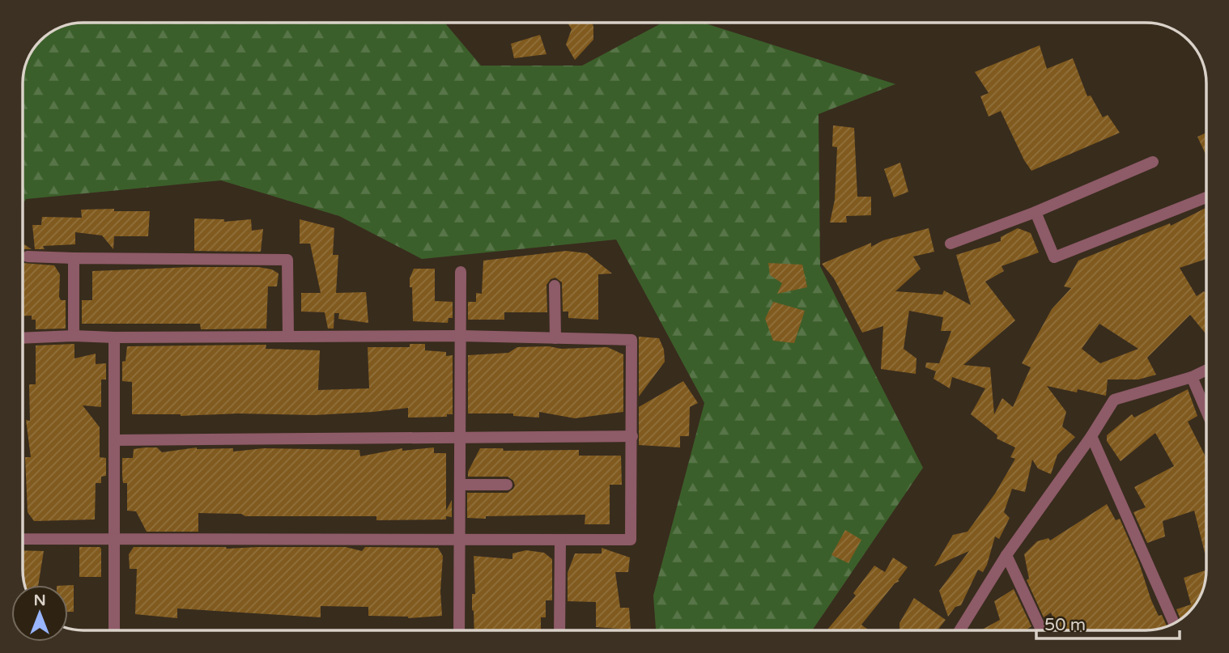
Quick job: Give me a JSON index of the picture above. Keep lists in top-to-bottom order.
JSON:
{
  "scale_bar": "50 m",
  "north": "top"
}
